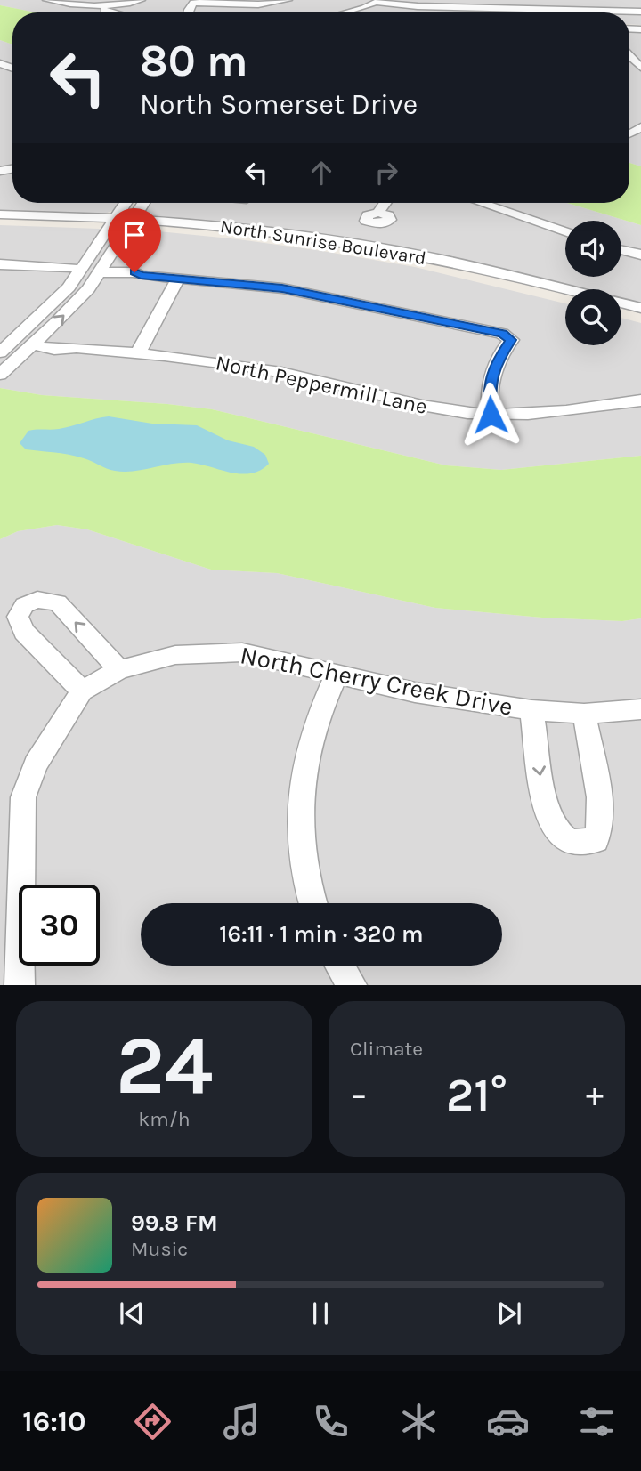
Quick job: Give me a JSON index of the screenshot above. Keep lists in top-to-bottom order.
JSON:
{
  "streets": {
    "street": ["North Sunrise Boulevard", "North Peppermill Lane", "North Cherry Creek Drive"]
  },
  "page": {
    "turn": ["80 m", "North Somerset Drive"],
    "limit": "30",
    "trip": "16:11 · 1 min · 320 m",
    "tile": [
      ["24", "km/h"],
      "Climate"
    ],
    "heat": ["−", "21°", "+"],
    "song": ["99.8 FM", "Music"],
    "tabs": "16:10"
  }
}
